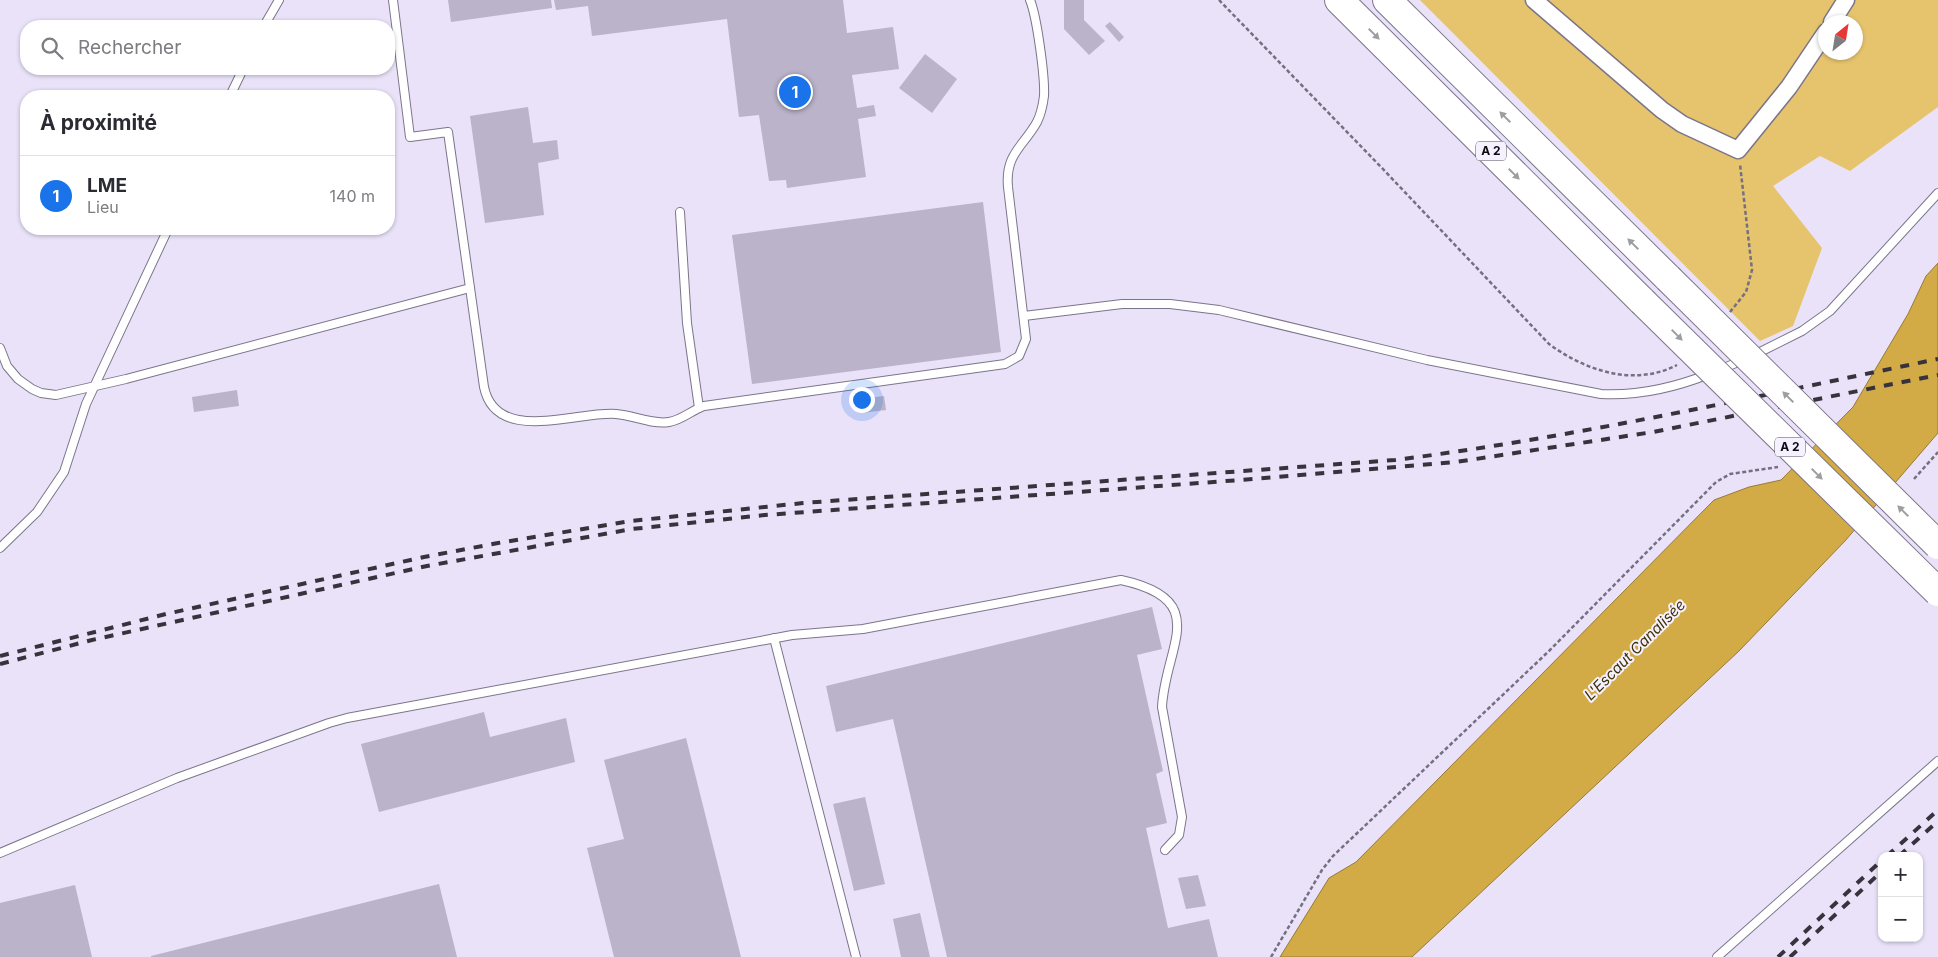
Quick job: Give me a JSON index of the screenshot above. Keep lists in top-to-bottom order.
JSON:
{
  "streets": {
    "highway": ["A 2"]
  },
  "water": ["L'Escaut Canalisée"],
  "north": "top right",
  "page": {
    "search": "Rechercher",
    "pins": "1",
    "heading": "À proximité",
    "list": [
      {
        "mark": "1",
        "name": "LME",
        "note": "Lieu",
        "value": "140 m"
      }
    ],
    "map_buttons": ["+", "−"]
  }
}
